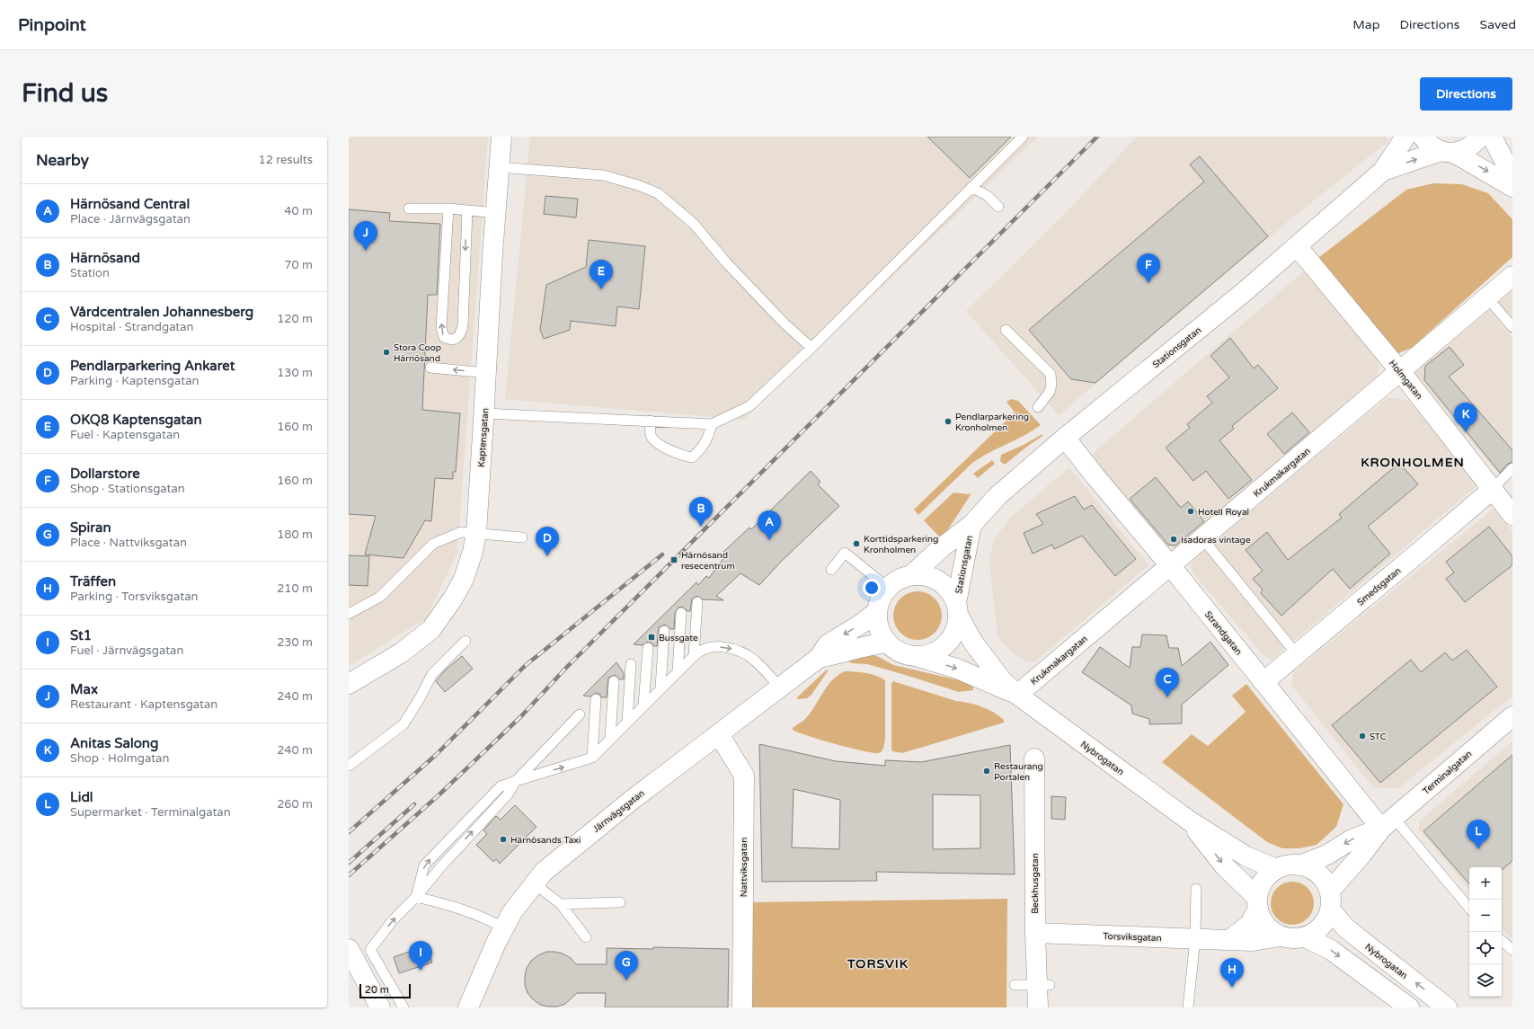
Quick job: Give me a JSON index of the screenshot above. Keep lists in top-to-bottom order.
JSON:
{
  "streets": {
    "main road": [
      "Stationsgatan",
      "Holmgatan",
      "Kaptensgatan",
      "Krukmakargatan",
      "Smedsgatan",
      "Strandgatan",
      "Nybrogatan",
      "Terminalgatan",
      "Järnvägsgatan",
      "Nattviksgatan",
      "Beckhusgatan",
      "Torsviksgatan"
    ]
  },
  "crossings": [
    ["Stationsgatan", "Holmgatan"],
    ["Stationsgatan", "Strandgatan"],
    ["Stationsgatan", "Nybrogatan"],
    ["Stationsgatan", "Järnvägsgatan"],
    ["Holmgatan", "Krukmakargatan"],
    ["Holmgatan", "Smedsgatan"],
    ["Krukmakargatan", "Strandgatan"],
    ["Krukmakargatan", "Nybrogatan"],
    ["Smedsgatan", "Strandgatan"],
    ["Strandgatan", "Terminalgatan"],
    ["Nybrogatan", "Terminalgatan"],
    ["Nybrogatan", "Järnvägsgatan"],
    ["Nybrogatan", "Torsviksgatan"],
    ["Terminalgatan", "Torsviksgatan"],
    ["Järnvägsgatan", "Nattviksgatan"],
    ["Beckhusgatan", "Torsviksgatan"]
  ],
  "districts": ["KRONHOLMEN", "TORSVIK"],
  "places": {
    "other": [
      "Stora Coop Härnösand",
      "Pendlarparkering Kronholmen",
      "Hotell Royal",
      "Isadoras vintage",
      "Korttidsparkering Kronholmen",
      "STC",
      "Restaurang Portalen",
      "Härnösands Taxi"
    ],
    "transit": ["Härnösand resecentrum", "Bussgate"]
  },
  "scale_bar": "20 m",
  "page": {
    "header": "Pinpoint",
    "nav": ["Map", "Directions", "Saved"],
    "buttons": "Directions",
    "title": "Find us",
    "heading": ["Nearby", "12 results"],
    "list": [
      {
        "mark": "A",
        "name": "Härnösand Central",
        "note": "Place · Järnvägsgatan",
        "value": "40 m"
      },
      {
        "mark": "B",
        "name": "Härnösand",
        "note": "Station",
        "value": "70 m"
      },
      {
        "mark": "C",
        "name": "Vårdcentralen Johannesberg",
        "note": "Hospital · Strandgatan",
        "value": "120 m"
      },
      {
        "mark": "D",
        "name": "Pendlarparkering Ankaret",
        "note": "Parking · Kaptensgatan",
        "value": "130 m"
      },
      {
        "mark": "E",
        "name": "OKQ8 Kaptensgatan",
        "note": "Fuel · Kaptensgatan",
        "value": "160 m"
      },
      {
        "mark": "F",
        "name": "Dollarstore",
        "note": "Shop · Stationsgatan",
        "value": "160 m"
      },
      {
        "mark": "G",
        "name": "Spiran",
        "note": "Place · Nattviksgatan",
        "value": "180 m"
      },
      {
        "mark": "H",
        "name": "Träffen",
        "note": "Parking · Torsviksgatan",
        "value": "210 m"
      },
      {
        "mark": "I",
        "name": "St1",
        "note": "Fuel · Järnvägsgatan",
        "value": "230 m"
      },
      {
        "mark": "J",
        "name": "Max",
        "note": "Restaurant · Kaptensgatan",
        "value": "240 m"
      },
      {
        "mark": "K",
        "name": "Anitas Salong",
        "note": "Shop · Holmgatan",
        "value": "240 m"
      },
      {
        "mark": "L",
        "name": "Lidl",
        "note": "Supermarket · Terminalgatan",
        "value": "260 m"
      }
    ],
    "pins": [
      "J",
      "F",
      "E",
      "K",
      "B",
      "A",
      "D",
      "C",
      "L",
      "I",
      "G",
      "H"
    ],
    "map_buttons": ["+", "−"],
    "scale": "20 m"
  }
}
